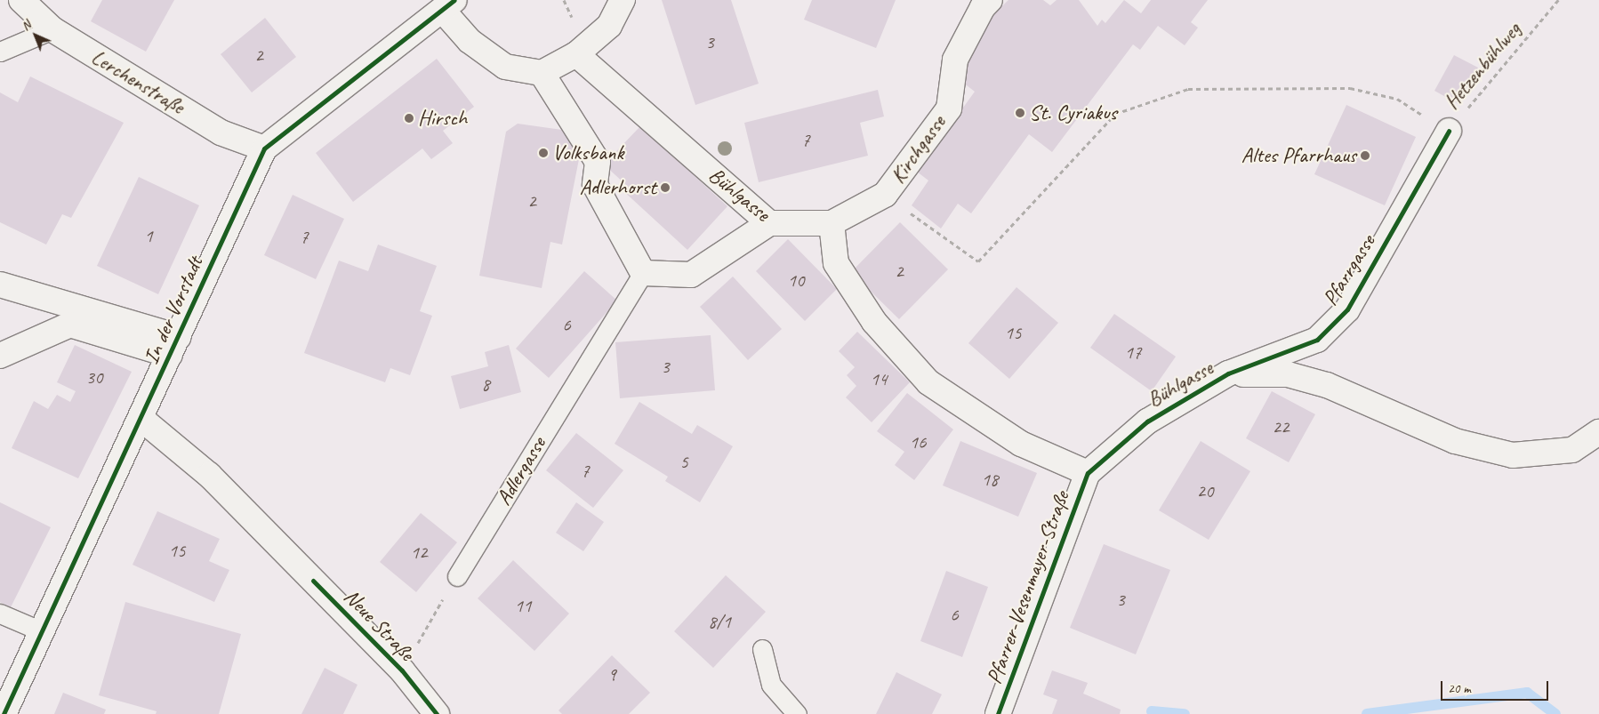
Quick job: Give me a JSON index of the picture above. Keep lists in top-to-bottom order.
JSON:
{
  "streets": {
    "street": [
      "Lerchenstraße",
      "Kirchgasse",
      "Bühlgasse",
      "Pfarrgasse",
      "In der Vorstadt",
      "Pfarrer-Vesenmayer-Straße",
      "Neue Straße"
    ],
    "lane": ["Adlergasse"],
    "path": ["Hetzenbühlweg"]
  },
  "crossings": [
    ["Hetzenbühlweg", "Pfarrgasse"],
    ["Lerchenstraße", "In der Vorstadt"],
    ["Kirchgasse", "Bühlgasse"],
    ["Bühlgasse", "Pfarrgasse"],
    ["Bühlgasse", "Pfarrer-Vesenmayer-Straße"],
    ["In der Vorstadt", "Neue Straße"]
  ],
  "places": [
    "St. Cyriakus",
    "Hirsch",
    "Volksbank",
    "Altes Pfarrhaus",
    "Adlerhorst"
  ],
  "house_numbers": [
    "3",
    "2",
    "7",
    "2",
    "1",
    "7",
    "2",
    "10",
    "6",
    "15",
    "17",
    "3",
    "30",
    "14",
    "8",
    "22",
    "16",
    "5",
    "7",
    "18",
    "20",
    "15",
    "12",
    "3",
    "11",
    "6",
    "8/1",
    "9"
  ],
  "scale_bar": "20 m",
  "north": "top left"
}
